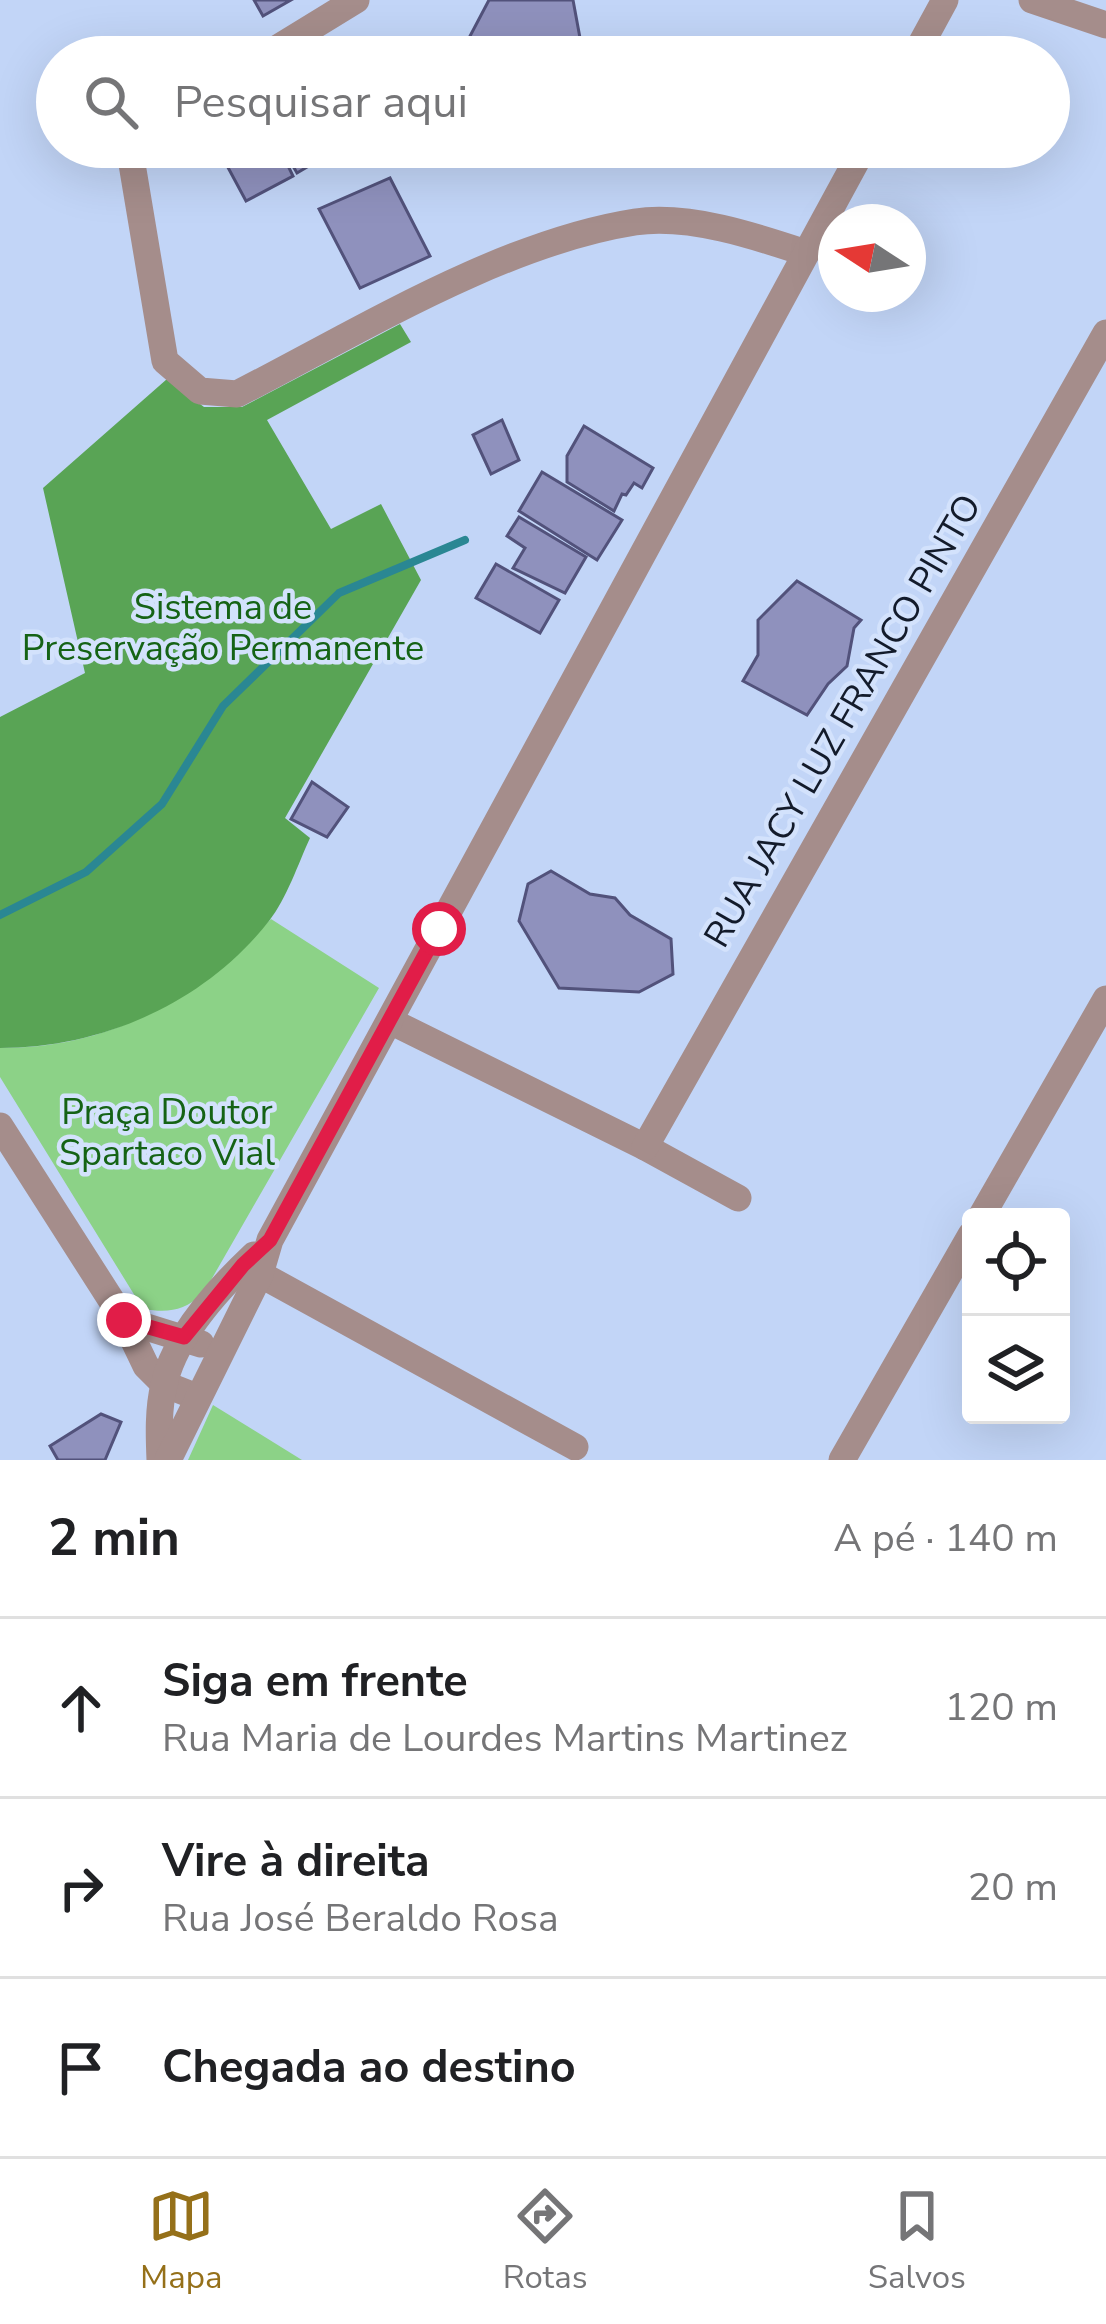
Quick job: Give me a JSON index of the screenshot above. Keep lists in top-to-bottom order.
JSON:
{
  "streets": {
    "street": ["RUA JACY LUZ FRANCO PINTO"]
  },
  "parks": ["Sistema de Preservação Permanente", "Praça Doutor Spartaco Vial"],
  "north": "left",
  "page": {
    "search": "Pesquisar aqui",
    "heading": ["2 min", "A pé · 140 m"],
    "list": [
      ["Siga em frente", "Rua Maria de Lourdes Martins Martinez", "120 m"],
      ["Vire à direita", "Rua José Beraldo Rosa", "20 m"],
      "Chegada ao destino"
    ],
    "nav": ["Mapa", "Rotas", "Salvos"]
  }
}
